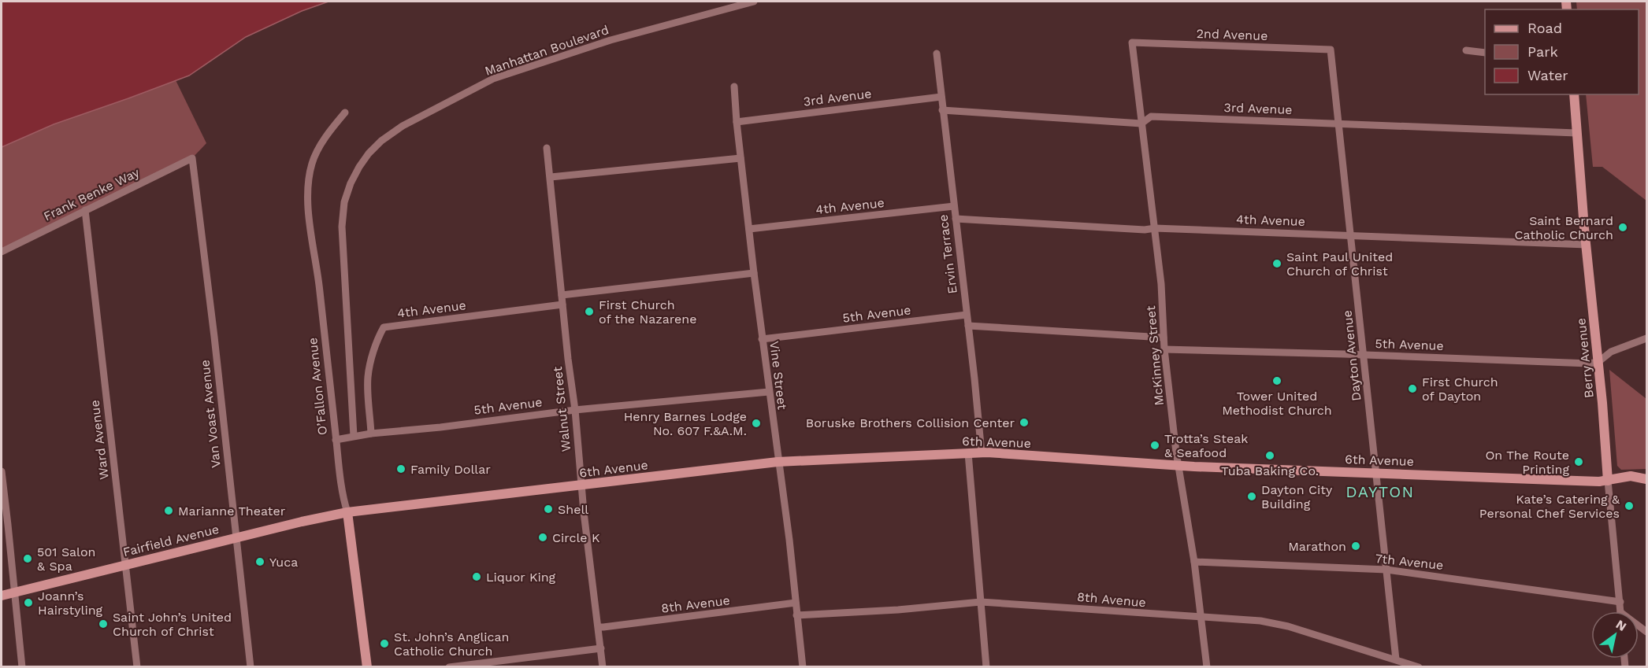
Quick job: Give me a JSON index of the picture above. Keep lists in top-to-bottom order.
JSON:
{
  "streets": {
    "main road": [
      "Berry Avenue",
      "O’Fallon Avenue",
      "6th Avenue",
      "Fairfield Avenue"
    ],
    "street": [
      "2nd Avenue",
      "Manhattan Boulevard",
      "3rd Avenue",
      "Frank Benke Way",
      "4th Avenue",
      "Ervin Terrace",
      "5th Avenue",
      "McKinney Street",
      "Dayton Avenue",
      "Vine Street",
      "Walnut Street",
      "Van Voast Avenue",
      "Ward Avenue",
      "7th Avenue",
      "8th Avenue"
    ]
  },
  "crossings": [
    ["2nd Avenue", "McKinney Street"],
    ["2nd Avenue", "Dayton Avenue"],
    ["Manhattan Boulevard", "5th Avenue"],
    ["3rd Avenue", "Ervin Terrace"],
    ["3rd Avenue", "McKinney Street"],
    ["3rd Avenue", "Dayton Avenue"],
    ["3rd Avenue", "Berry Avenue"],
    ["3rd Avenue", "Vine Street"],
    ["Frank Benke Way", "Van Voast Avenue"],
    ["Frank Benke Way", "Ward Avenue"],
    ["4th Avenue", "Ervin Terrace"],
    ["4th Avenue", "5th Avenue"],
    ["4th Avenue", "McKinney Street"],
    ["4th Avenue", "Dayton Avenue"],
    ["4th Avenue", "Berry Avenue"],
    ["4th Avenue", "Vine Street"],
    ["4th Avenue", "Walnut Street"],
    ["Ervin Terrace", "5th Avenue"],
    ["Ervin Terrace", "6th Avenue"],
    ["5th Avenue", "McKinney Street"],
    ["5th Avenue", "Dayton Avenue"],
    ["5th Avenue", "Berry Avenue"],
    ["5th Avenue", "Vine Street"],
    ["5th Avenue", "O’Fallon Avenue"],
    ["5th Avenue", "Walnut Street"],
    ["McKinney Street", "6th Avenue"],
    ["McKinney Street", "7th Avenue"],
    ["McKinney Street", "8th Avenue"],
    ["Dayton Avenue", "6th Avenue"],
    ["Dayton Avenue", "7th Avenue"],
    ["Dayton Avenue", "8th Avenue"],
    ["Berry Avenue", "6th Avenue"],
    ["Berry Avenue", "7th Avenue"],
    ["Vine Street", "6th Avenue"],
    ["Vine Street", "8th Avenue"],
    ["O’Fallon Avenue", "6th Avenue"],
    ["O’Fallon Avenue", "Fairfield Avenue"],
    ["Walnut Street", "6th Avenue"],
    ["Walnut Street", "8th Avenue"],
    ["Van Voast Avenue", "Fairfield Avenue"],
    ["Ward Avenue", "Fairfield Avenue"],
    ["6th Avenue", "Fairfield Avenue"]
  ],
  "districts": ["DAYTON"],
  "places": [
    "Saint Bernard Catholic Church",
    "Saint Paul United Church of Christ",
    "First Church of the Nazarene",
    "Tower United Methodist Church",
    "First Church of Dayton",
    "Boruske Brothers Collision Center",
    "Henry Barnes Lodge No. 607 F.&A.M.",
    "Trotta’s Steak & Seafood",
    "Tuba Baking Co.",
    "On The Route Printing",
    "Family Dollar",
    "Dayton City Building",
    "Kate’s Catering & Personal Chef Services",
    "Shell",
    "Marianne Theater",
    "Circle K",
    "Marathon",
    "501 Salon & Spa",
    "Yuca",
    "Liquor King",
    "Joann’s Hairstyling",
    "Saint John’s United Church of Christ",
    "St. John’s Anglican Catholic Church"
  ],
  "legend": ["Road", "Park", "Water"],
  "north": "top right"
}
